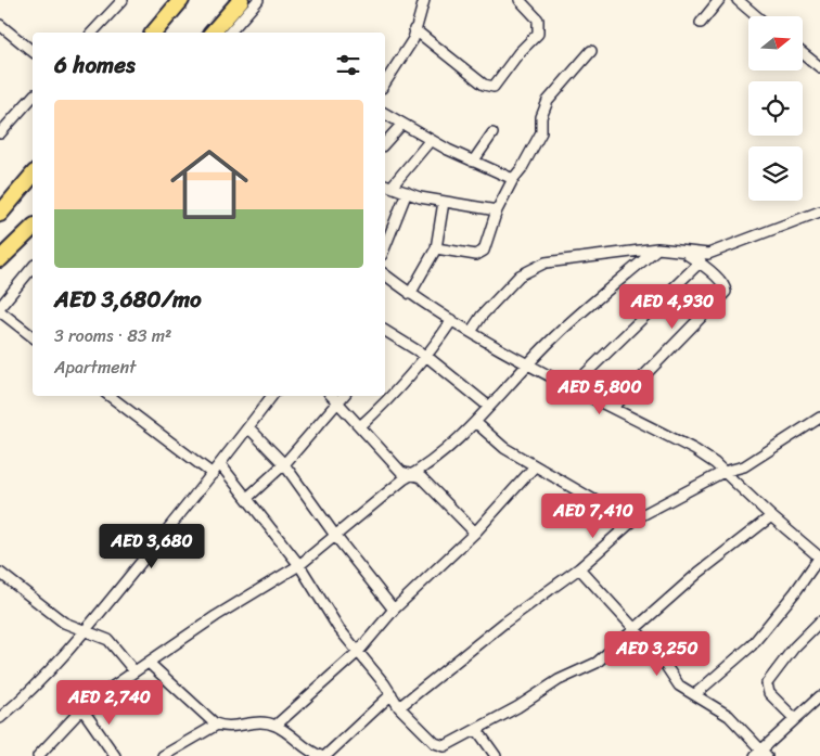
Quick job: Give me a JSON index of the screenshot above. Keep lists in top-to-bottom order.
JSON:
{
  "north": "right",
  "page": {
    "heading": "6 homes",
    "list": [
      {
        "name": "AED 3,680/mo",
        "note": "3 rooms · 83 m² · Apartment"
      }
    ],
    "price": [
      "AED 4,930",
      "AED 5,800",
      "AED 7,410",
      "AED 3,680",
      "AED 3,250",
      "AED 2,740"
    ]
  }
}
